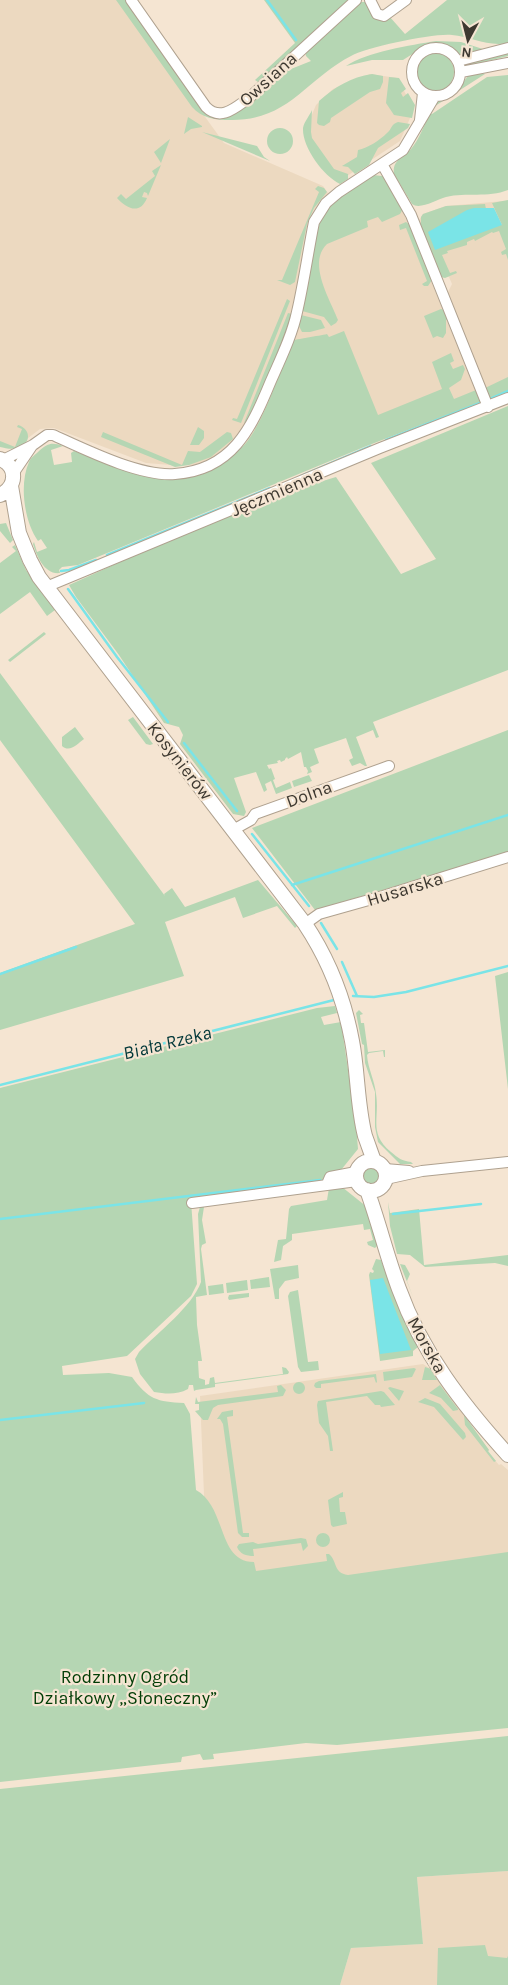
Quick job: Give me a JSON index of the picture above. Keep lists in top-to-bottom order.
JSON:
{
  "streets": {
    "main road": ["Kosynierów", "Morska"],
    "street": [
      "Owsiana",
      "Jęczmienna",
      "Dolna",
      "Husarska"
    ]
  },
  "crossings": [
    ["Jęczmienna", "Kosynierów"],
    ["Kosynierów", "Dolna"],
    ["Kosynierów", "Husarska"],
    ["Kosynierów", "Morska"]
  ],
  "water": ["Biała Rzeka"],
  "parks": ["Rodzinny Ogród Działkowy „Słoneczny”"],
  "north": "bottom"
}
